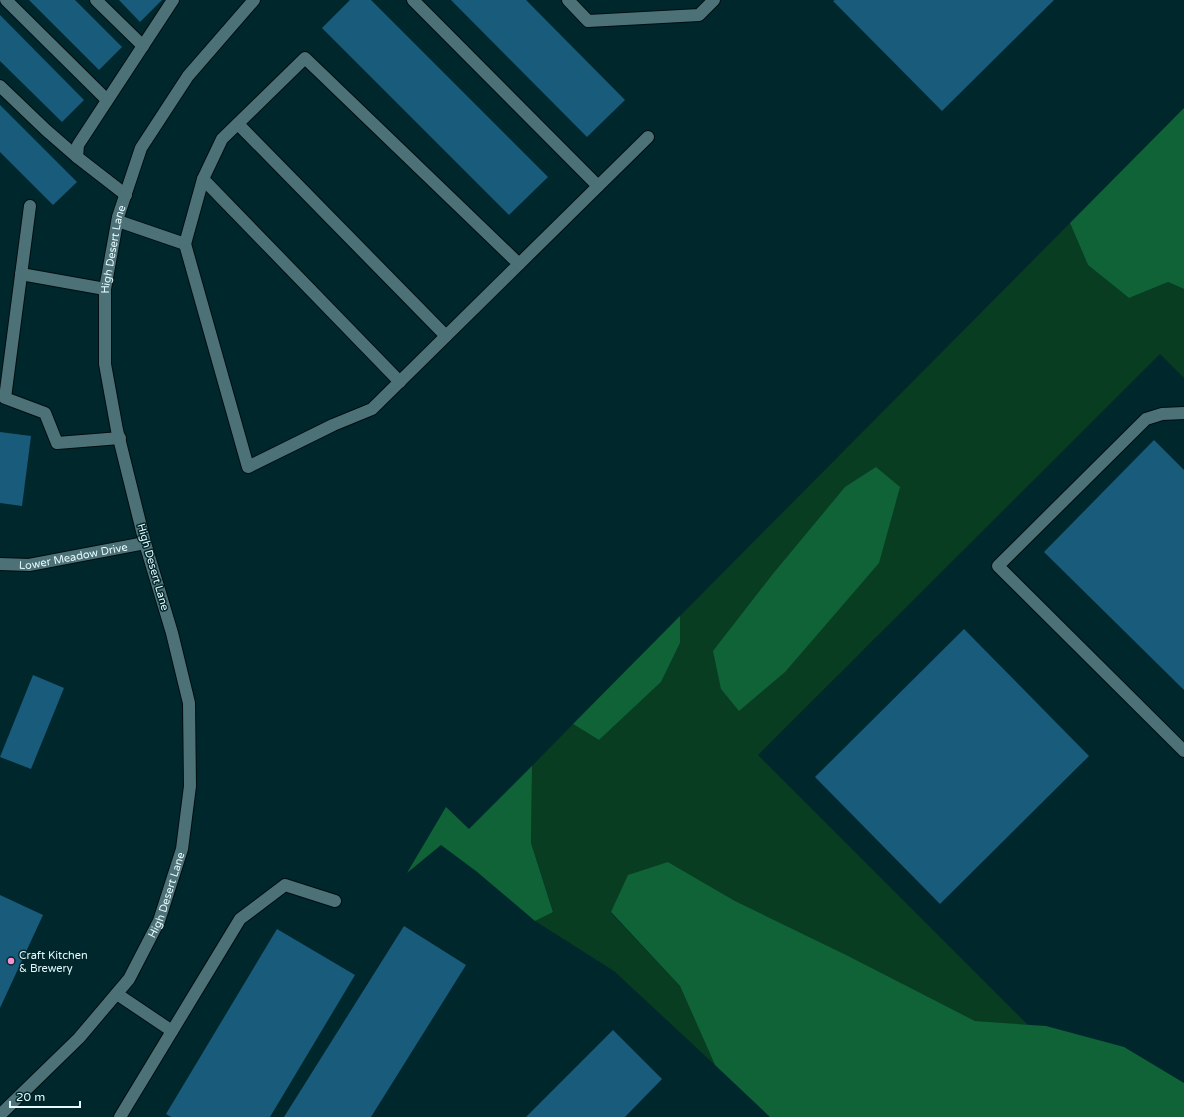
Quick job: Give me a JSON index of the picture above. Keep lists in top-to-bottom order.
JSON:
{
  "streets": {
    "street": ["High Desert Lane", "Lower Meadow Drive"]
  },
  "crossings": [
    ["High Desert Lane", "Lower Meadow Drive"]
  ],
  "places": ["Craft Kitchen & Brewery"],
  "scale_bar": "20 m"
}
